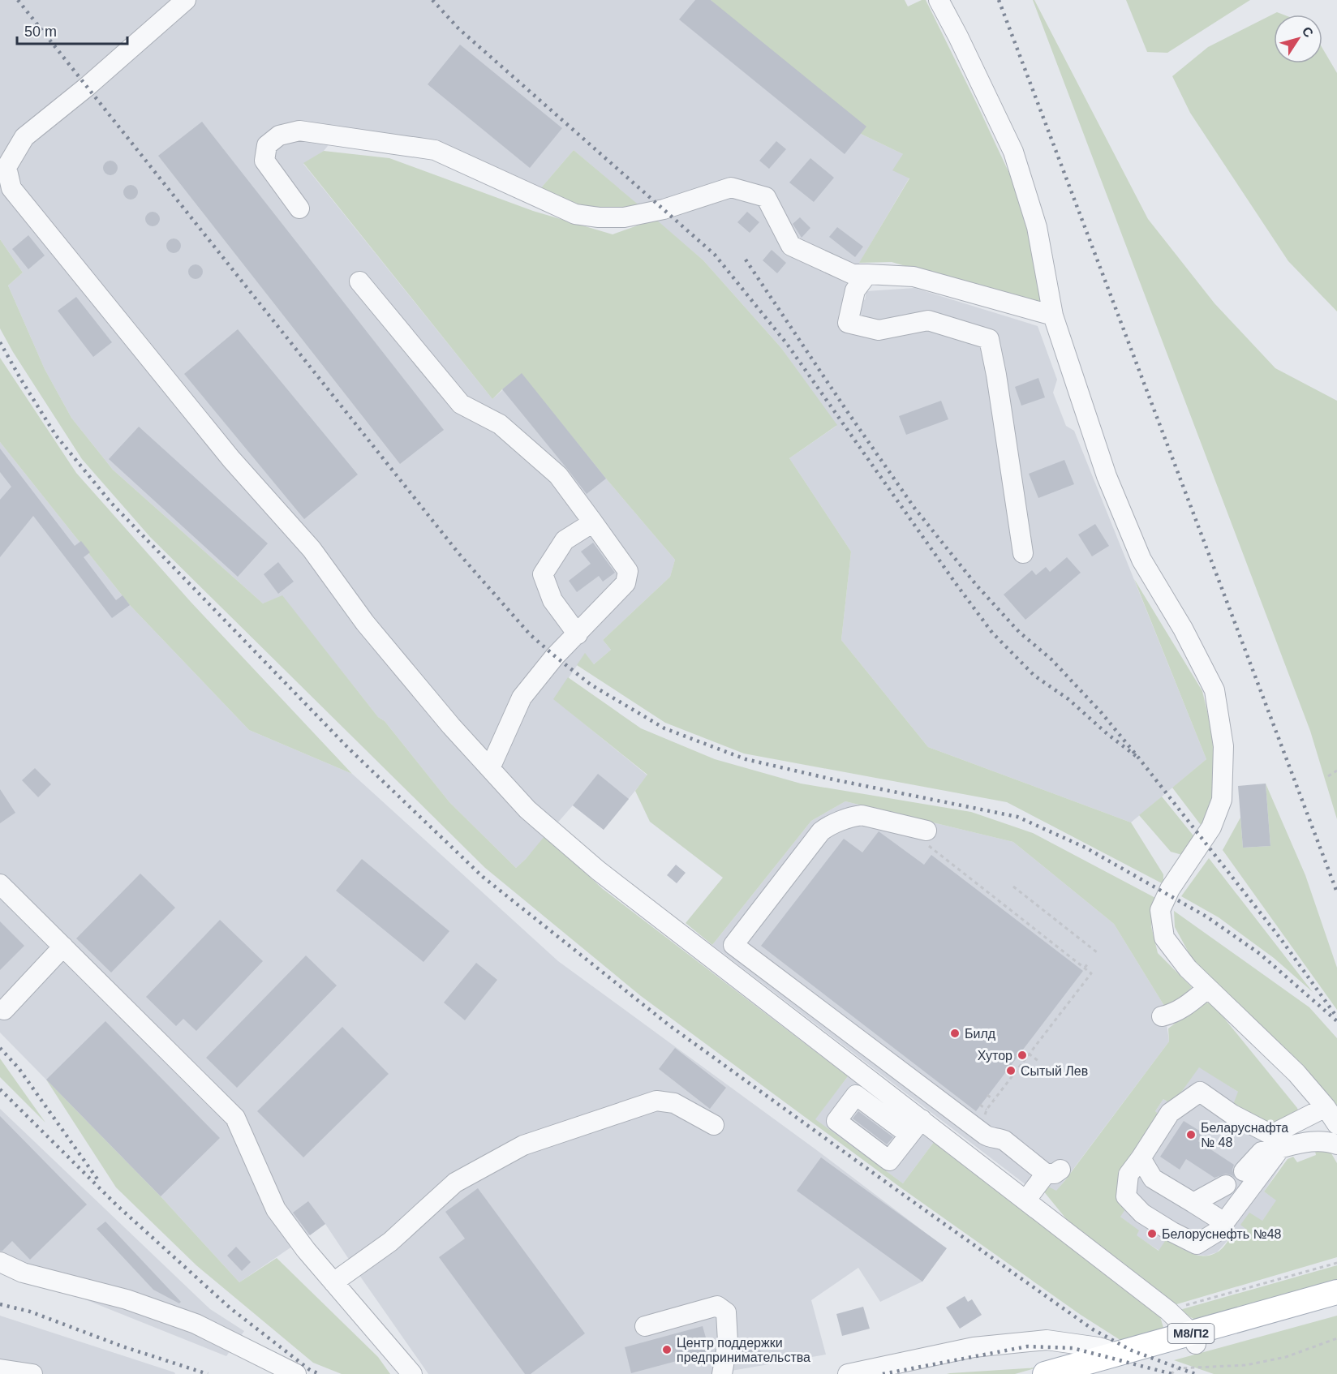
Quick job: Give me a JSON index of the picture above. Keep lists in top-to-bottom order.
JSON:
{
  "streets": {
    "main road": ["М8/П2"]
  },
  "places": [
    "Билд",
    "Хутор",
    "Сытый Лев",
    "Беларуснафта № 48",
    "Белоруснефть №48",
    "Центр поддержки предпринимательства"
  ],
  "scale_bar": "50 m",
  "north": "top right"
}
